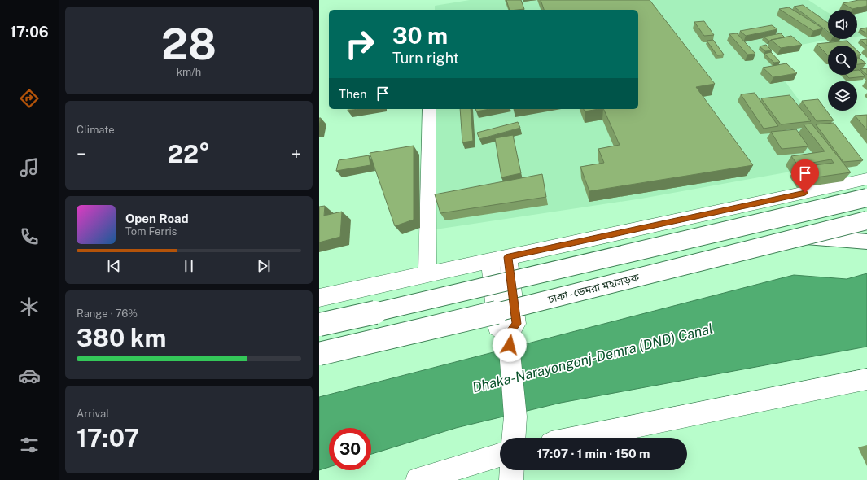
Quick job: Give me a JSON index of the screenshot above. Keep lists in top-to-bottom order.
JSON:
{
  "streets": {
    "main road": ["ঢাকা - ডেমরা মহাসড়ক"]
  },
  "water": ["Dhaka-Narayongonj-Demra (DND) Canal"],
  "page": {
    "tabs": "17:06",
    "tile": [
      ["28", "km/h"],
      "Climate",
      ["Range · 76%", "380 km"],
      ["Arrival", "17:07"]
    ],
    "turn": ["30 m", "Turn right"],
    "then": "Then",
    "heat": ["−", "22°", "+"],
    "song": ["Open Road", "Tom Ferris"],
    "limit": "30",
    "trip": "17:07 · 1 min · 150 m"
  }
}
